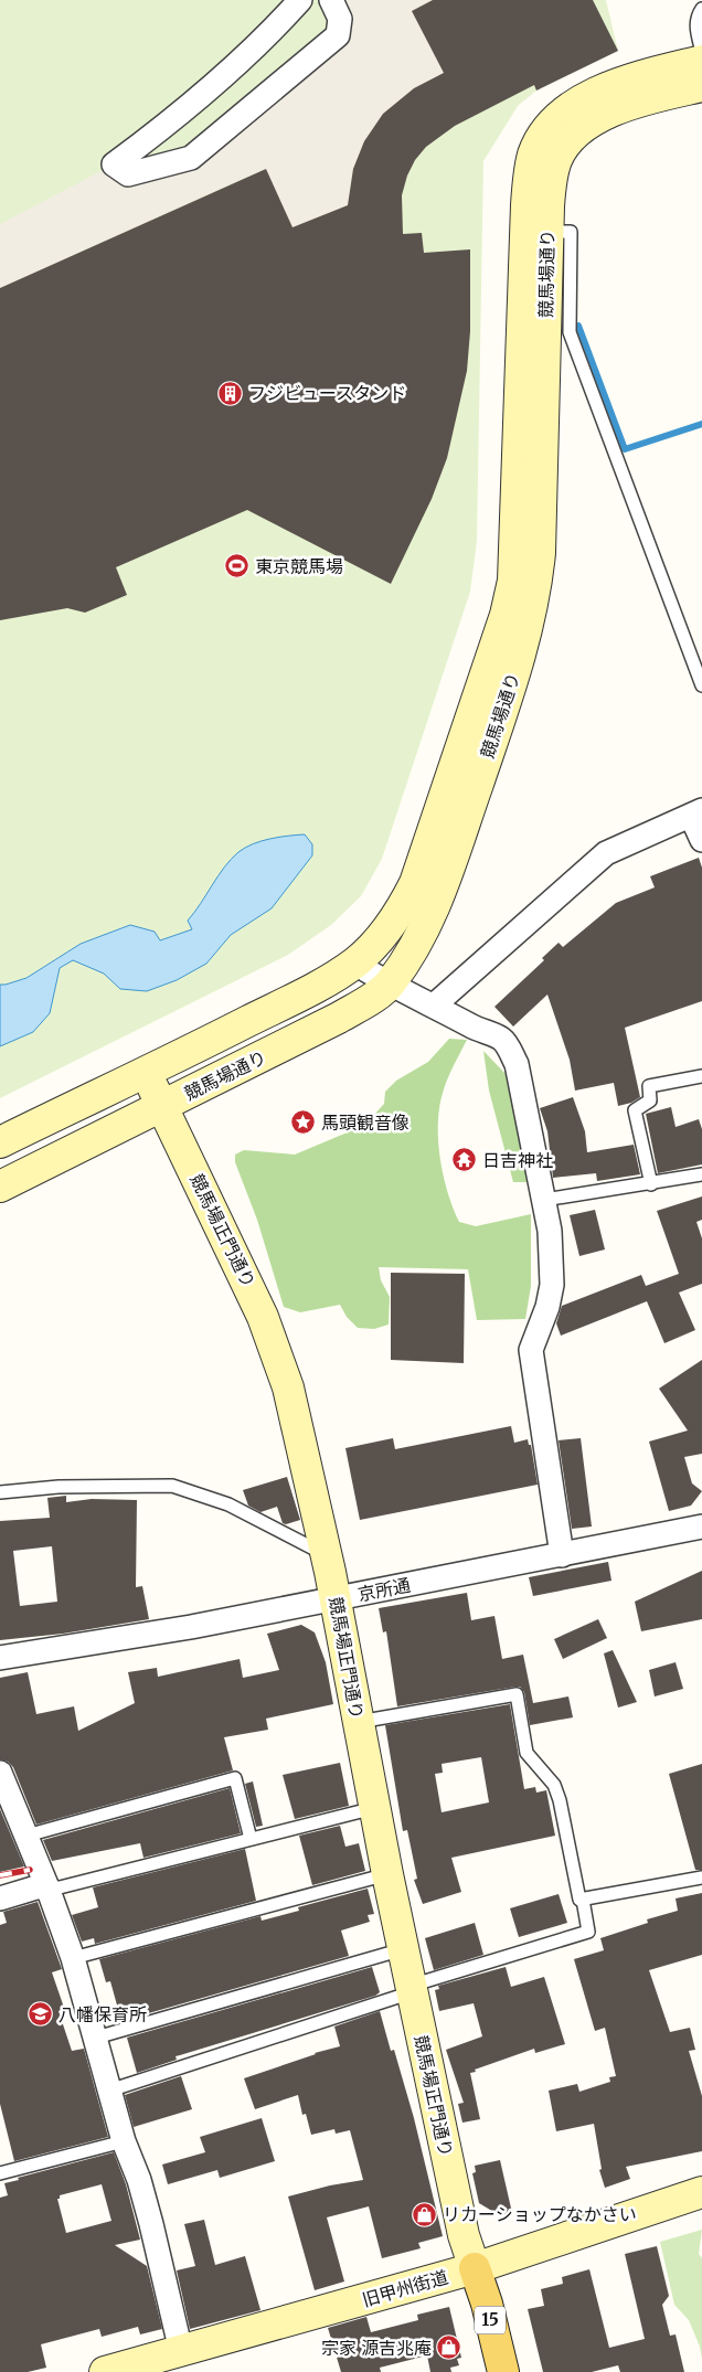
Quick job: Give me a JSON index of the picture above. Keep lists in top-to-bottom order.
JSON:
{
  "streets": {
    "main road": ["15"],
    "street": [
      "競馬場通り",
      "競馬場正門通り",
      "京所通",
      "旧甲州街道"
    ]
  },
  "crossings": [
    ["競馬場通り", "競馬場正門通り"],
    ["競馬場正門通り", "京所通"],
    ["競馬場正門通り", "旧甲州街道"],
    ["競馬場正門通り", "15"],
    ["旧甲州街道", "15"]
  ],
  "places": {
    "building": ["フジビュースタンド"],
    "sports": ["東京競馬場"],
    "place": ["馬頭観音像"],
    "temple": ["日吉神社"],
    "school or university": ["八幡保育所"],
    "shop": ["リカーショップなかさい", "宗家 源吉兆庵"]
  }
}
